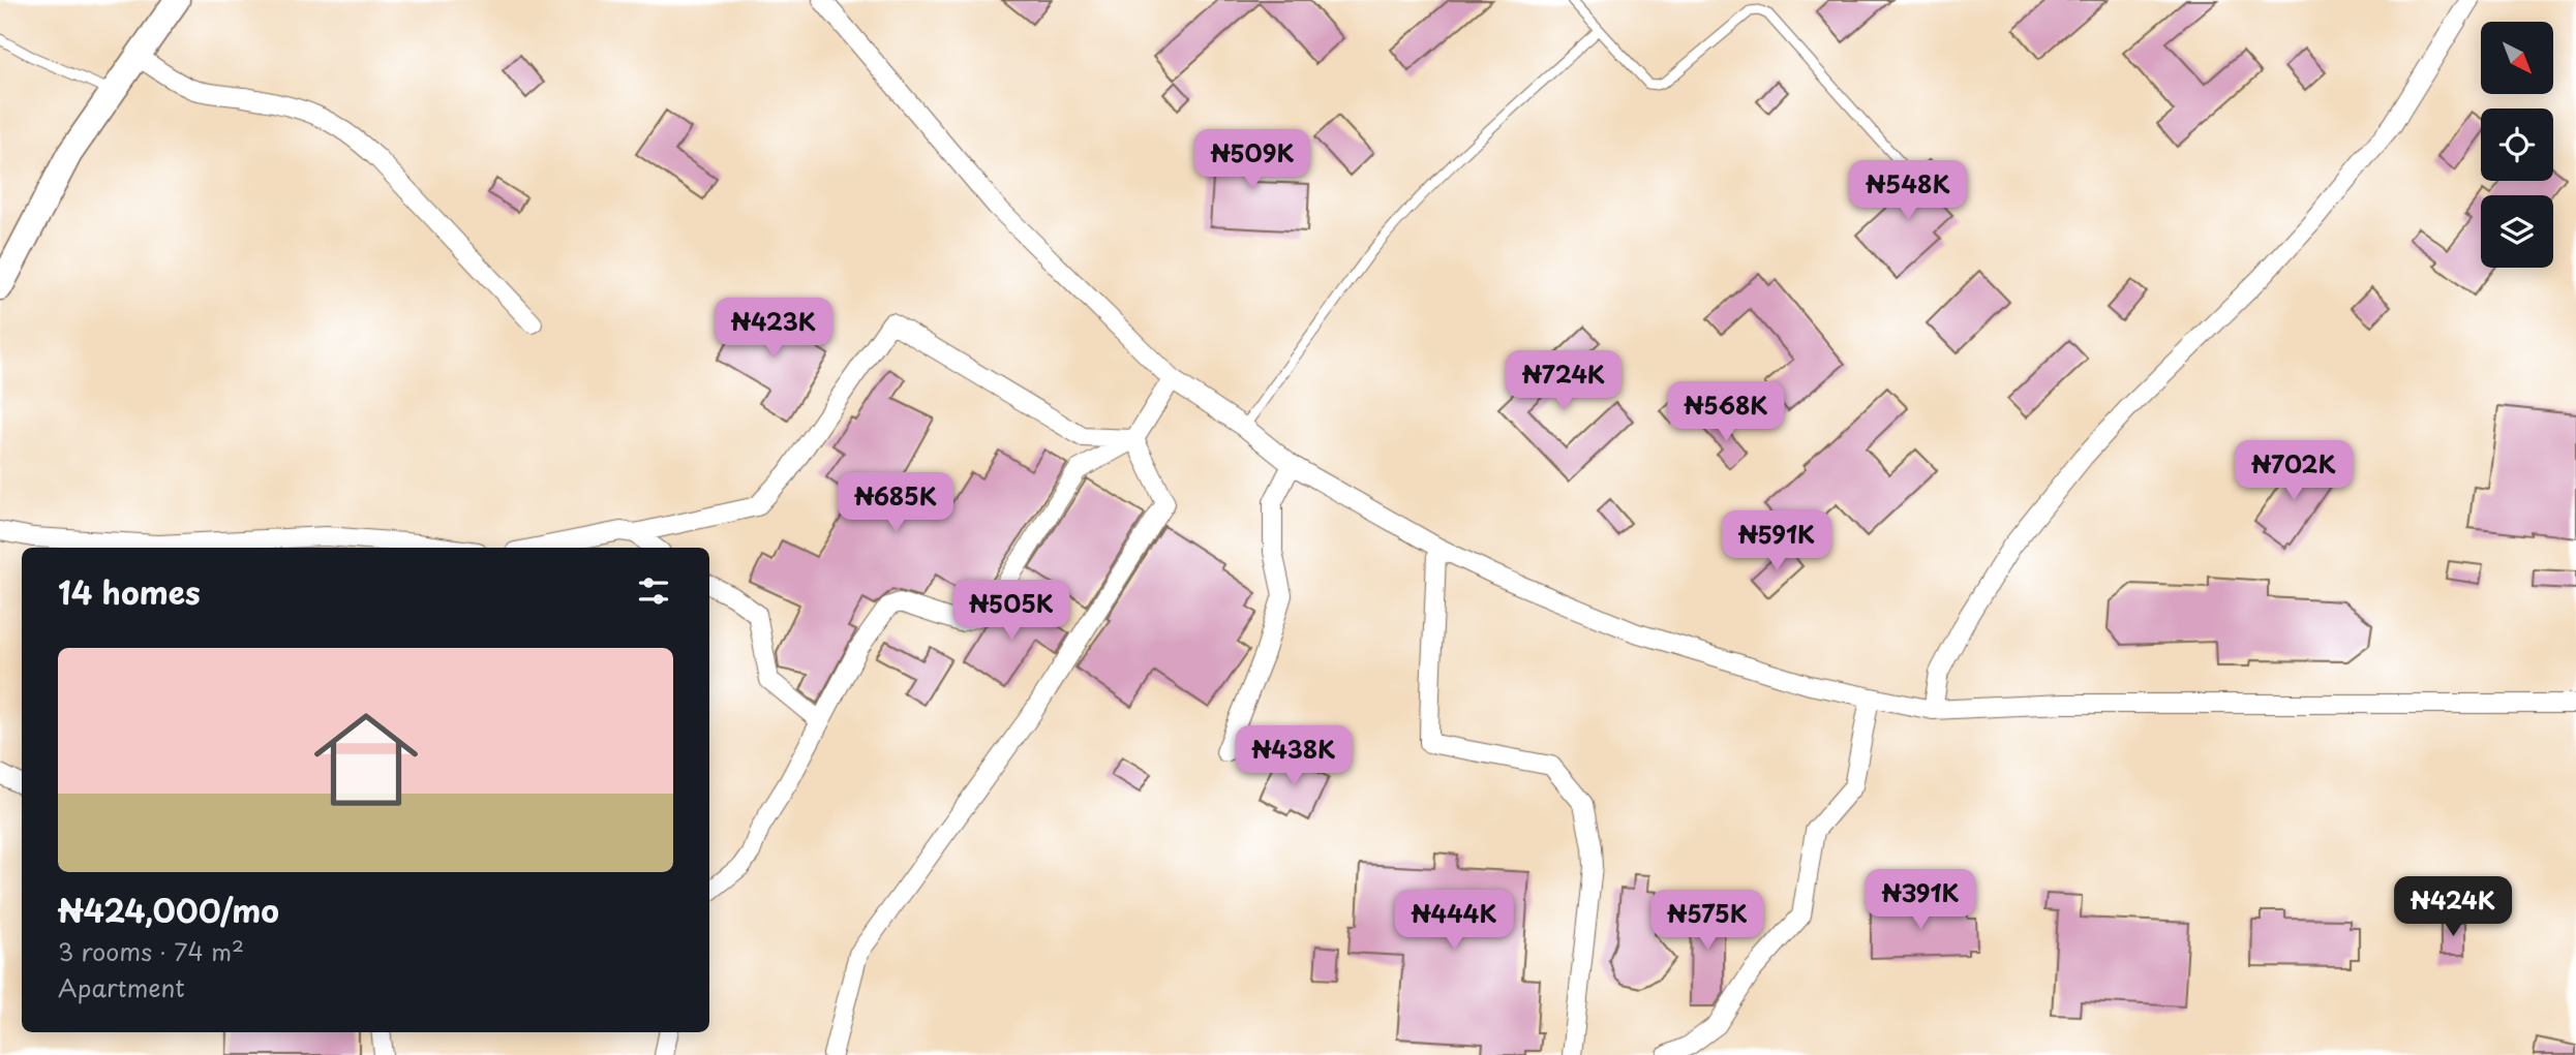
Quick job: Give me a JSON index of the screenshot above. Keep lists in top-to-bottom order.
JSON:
{
  "north": "bottom right",
  "page": {
    "price": [
      "₦509K",
      "₦548K",
      "₦423K",
      "₦724K",
      "₦568K",
      "₦702K",
      "₦685K",
      "₦591K",
      "₦505K",
      "₦438K",
      "₦391K",
      "₦424K",
      "₦444K",
      "₦575K"
    ],
    "heading": "14 homes",
    "list": [
      {
        "name": "₦424,000/mo",
        "note": "3 rooms · 74 m² · Apartment"
      }
    ]
  }
}
